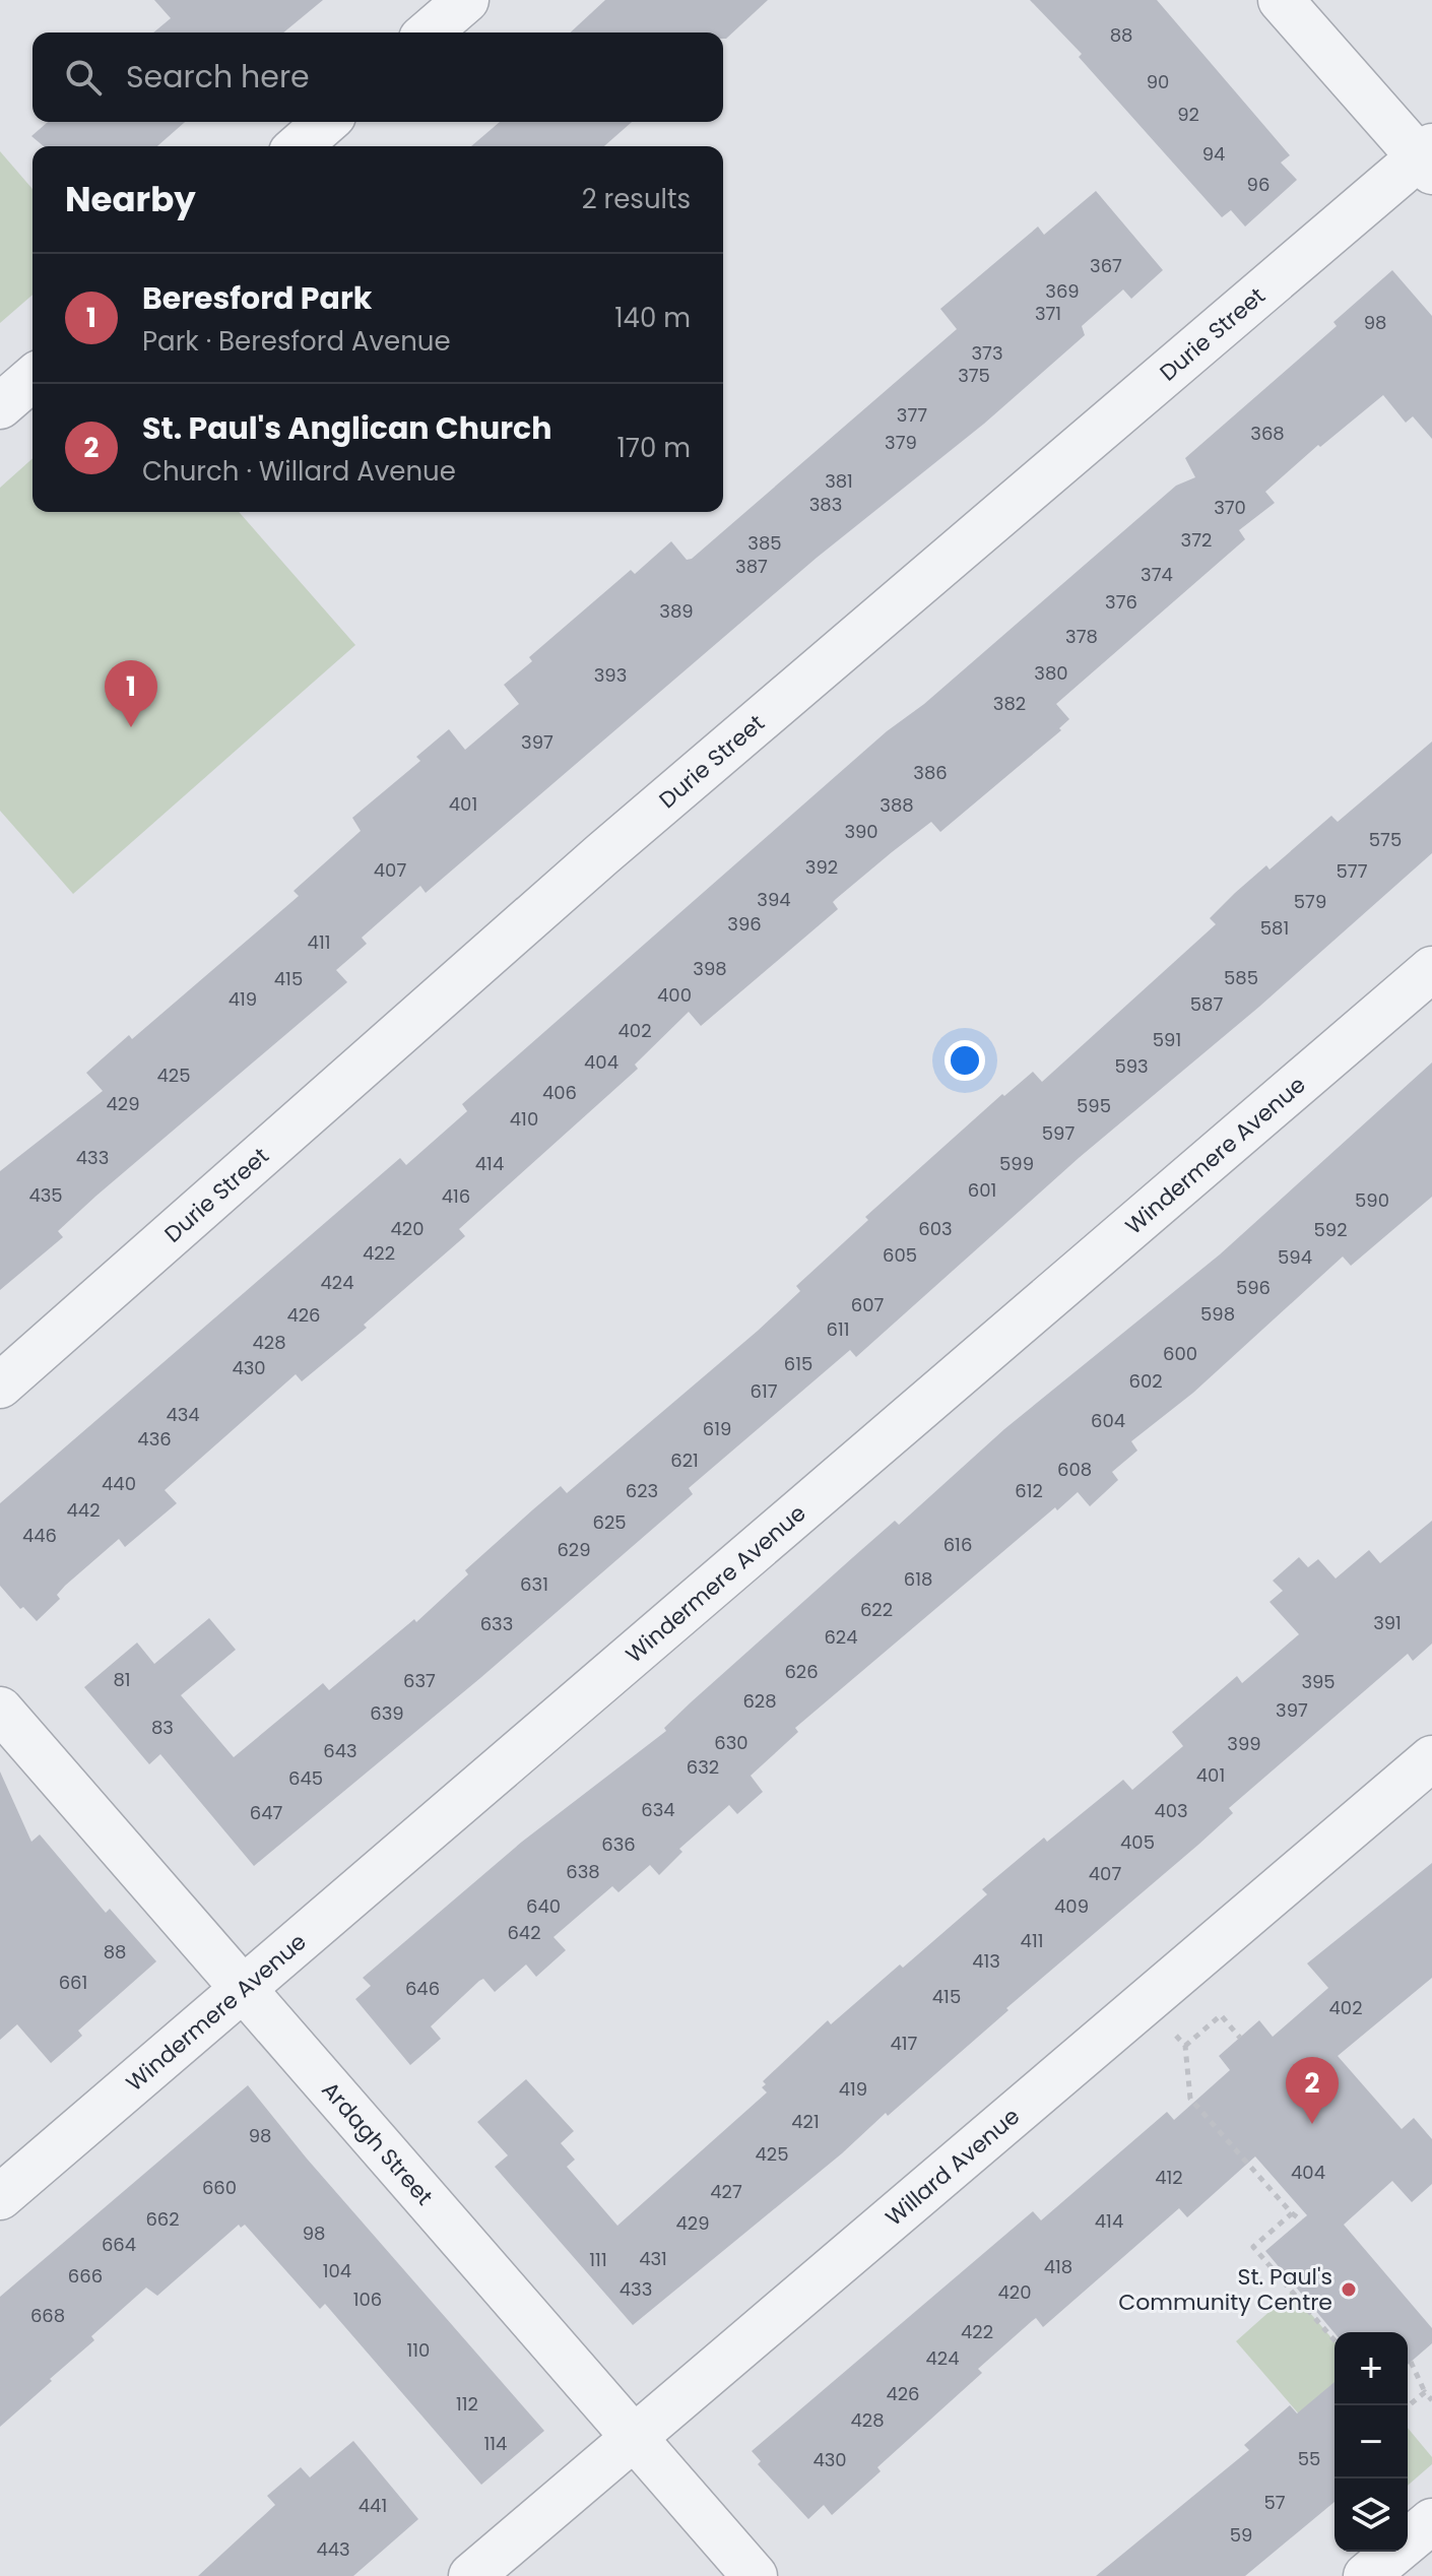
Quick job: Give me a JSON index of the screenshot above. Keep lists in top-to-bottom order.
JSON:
{
  "streets": {
    "street": [
      "Durie Street",
      "Windermere Avenue",
      "Ardagh Street",
      "Willard Avenue"
    ]
  },
  "crossings": [
    ["Windermere Avenue", "Ardagh Street"],
    ["Ardagh Street", "Willard Avenue"]
  ],
  "places": ["St. Paul's Community Centre"],
  "house_numbers": [
    "88",
    "90",
    "92",
    "94",
    "96",
    "367",
    "369",
    "371",
    "98",
    "373",
    "375",
    "377",
    "368",
    "379",
    "381",
    "383",
    "370",
    "372",
    "385",
    "387",
    "374",
    "376",
    "389",
    "378",
    "380",
    "393",
    "382",
    "397",
    "386",
    "401",
    "388",
    "390",
    "575",
    "392",
    "407",
    "577",
    "394",
    "579",
    "396",
    "581",
    "411",
    "398",
    "585",
    "415",
    "400",
    "419",
    "587",
    "402",
    "591",
    "404",
    "593",
    "425",
    "406",
    "429",
    "595",
    "410",
    "597",
    "433",
    "414",
    "599",
    "601",
    "435",
    "416",
    "590",
    "420",
    "603",
    "592",
    "422",
    "605",
    "594",
    "424",
    "596",
    "607",
    "598",
    "426",
    "611",
    "428",
    "600",
    "615",
    "430",
    "602",
    "617",
    "434",
    "604",
    "619",
    "436",
    "621",
    "608",
    "440",
    "623",
    "612",
    "442",
    "625",
    "446",
    "616",
    "629",
    "618",
    "631",
    "622",
    "391",
    "633",
    "624",
    "626",
    "81",
    "637",
    "395",
    "628",
    "397",
    "639",
    "83",
    "630",
    "399",
    "643",
    "632",
    "401",
    "645",
    "634",
    "403",
    "647",
    "405",
    "636",
    "638",
    "407",
    "640",
    "409",
    "642",
    "411",
    "88",
    "413",
    "661",
    "646",
    "415",
    "402",
    "417",
    "419",
    "421",
    "98",
    "425",
    "404",
    "412",
    "660",
    "427",
    "662",
    "414",
    "429",
    "98",
    "664",
    "431",
    "111",
    "418",
    "104",
    "666",
    "433",
    "420",
    "106",
    "668",
    "422",
    "110",
    "424",
    "426",
    "112",
    "428",
    "114",
    "55",
    "430",
    "57",
    "441",
    "59",
    "443"
  ],
  "page": {
    "search": "Search here",
    "heading": ["Nearby", "2 results"],
    "list": [
      {
        "mark": "1",
        "name": "Beresford Park",
        "note": "Park · Beresford Avenue",
        "value": "140 m"
      },
      {
        "mark": "2",
        "name": "St. Paul's Anglican Church",
        "note": "Church · Willard Avenue",
        "value": "170 m"
      }
    ],
    "pins": ["1", "2"],
    "map_buttons": ["+", "−"]
  }
}
